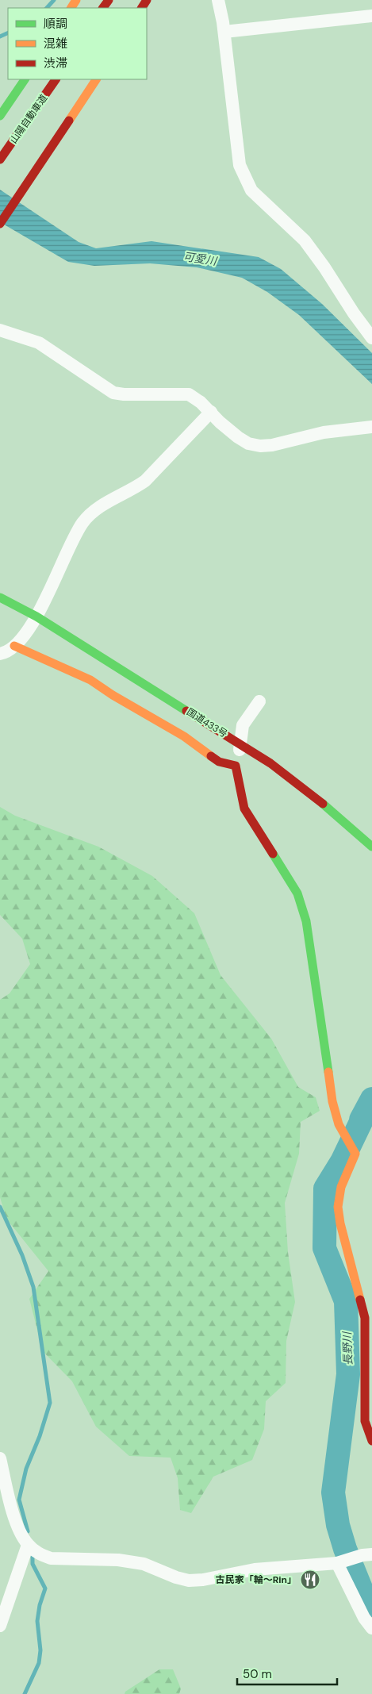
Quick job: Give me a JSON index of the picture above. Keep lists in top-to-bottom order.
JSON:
{
  "streets": {
    "main road": ["山陽自動車道", "国道433号"]
  },
  "water": ["可愛川", "長野川"],
  "places": {
    "restaurant": ["古民家「輪～Rin」"]
  },
  "legend": ["順調", "混雑", "渋滞"],
  "scale_bar": "50 m"
}
